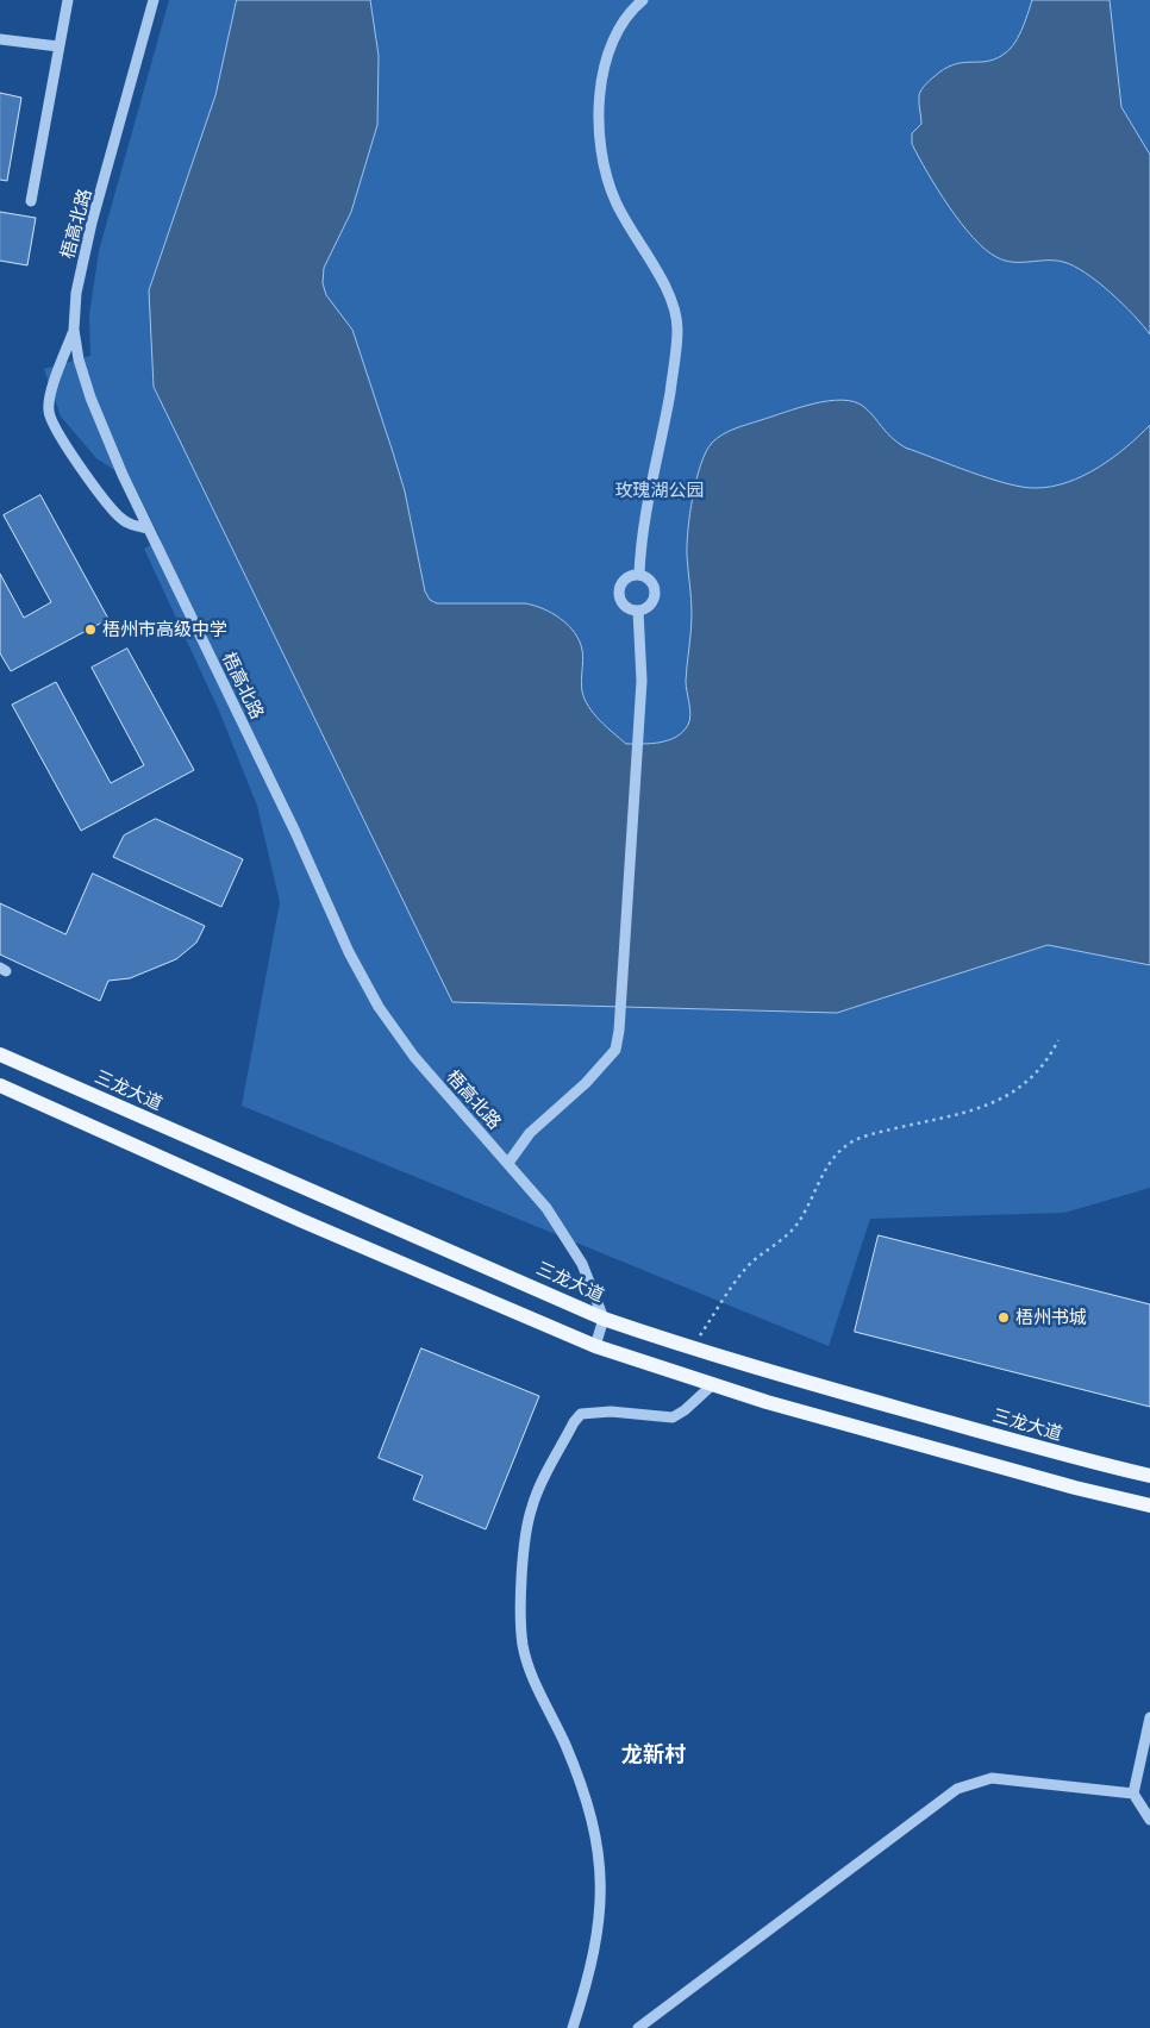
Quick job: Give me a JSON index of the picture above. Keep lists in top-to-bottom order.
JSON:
{
  "streets": {
    "main road": ["三龙大道"],
    "street": ["梧高北路"]
  },
  "crossings": [
    ["梧高北路", "三龙大道"]
  ],
  "districts": ["龙新村"],
  "parks": ["玫瑰湖公园"],
  "places": ["梧州市高级中学", "梧州书城"]
}
